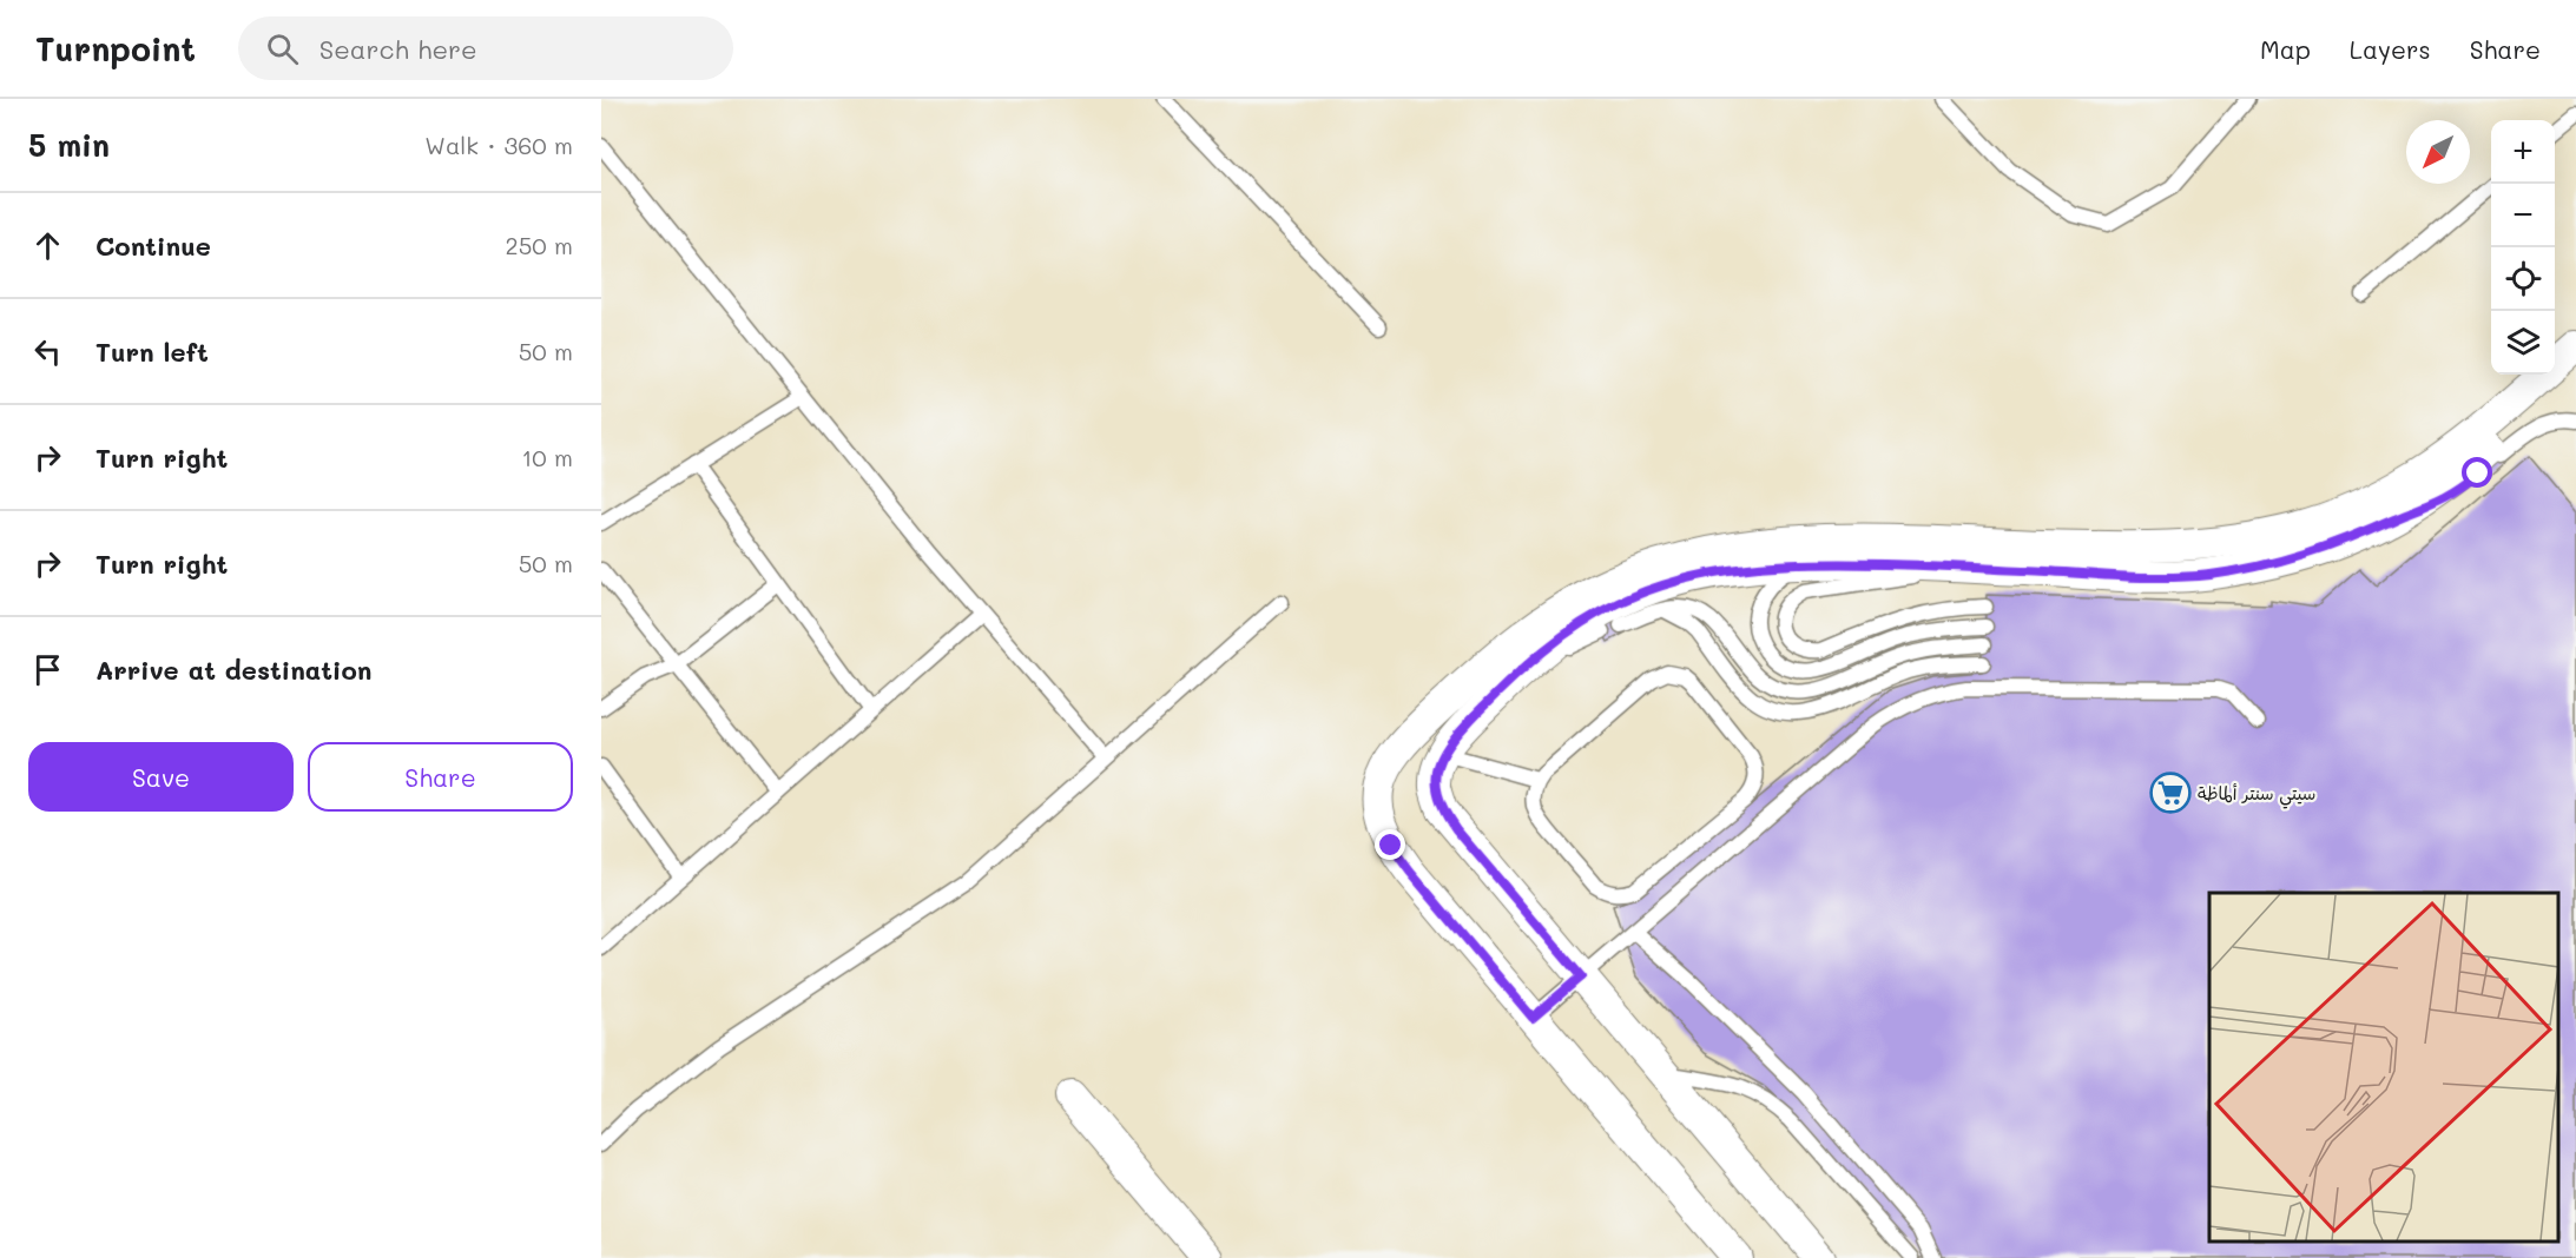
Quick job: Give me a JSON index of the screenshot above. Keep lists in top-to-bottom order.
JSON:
{
  "places": {
    "supermarket": ["سيتي سنتر ألماظة"]
  },
  "north": "bottom left",
  "page": {
    "header": "Turnpoint",
    "search": "Search here",
    "nav": ["Map", "Layers", "Share"],
    "heading": ["5 min", "Walk · 360 m"],
    "map_buttons": ["+", "−"],
    "list": [
      ["Continue", "250 m"],
      ["Turn left", "50 m"],
      ["Turn right", "10 m"],
      ["Turn right", "50 m"],
      "Arrive at destination"
    ],
    "buttons": ["Save", "Share"]
  }
}
